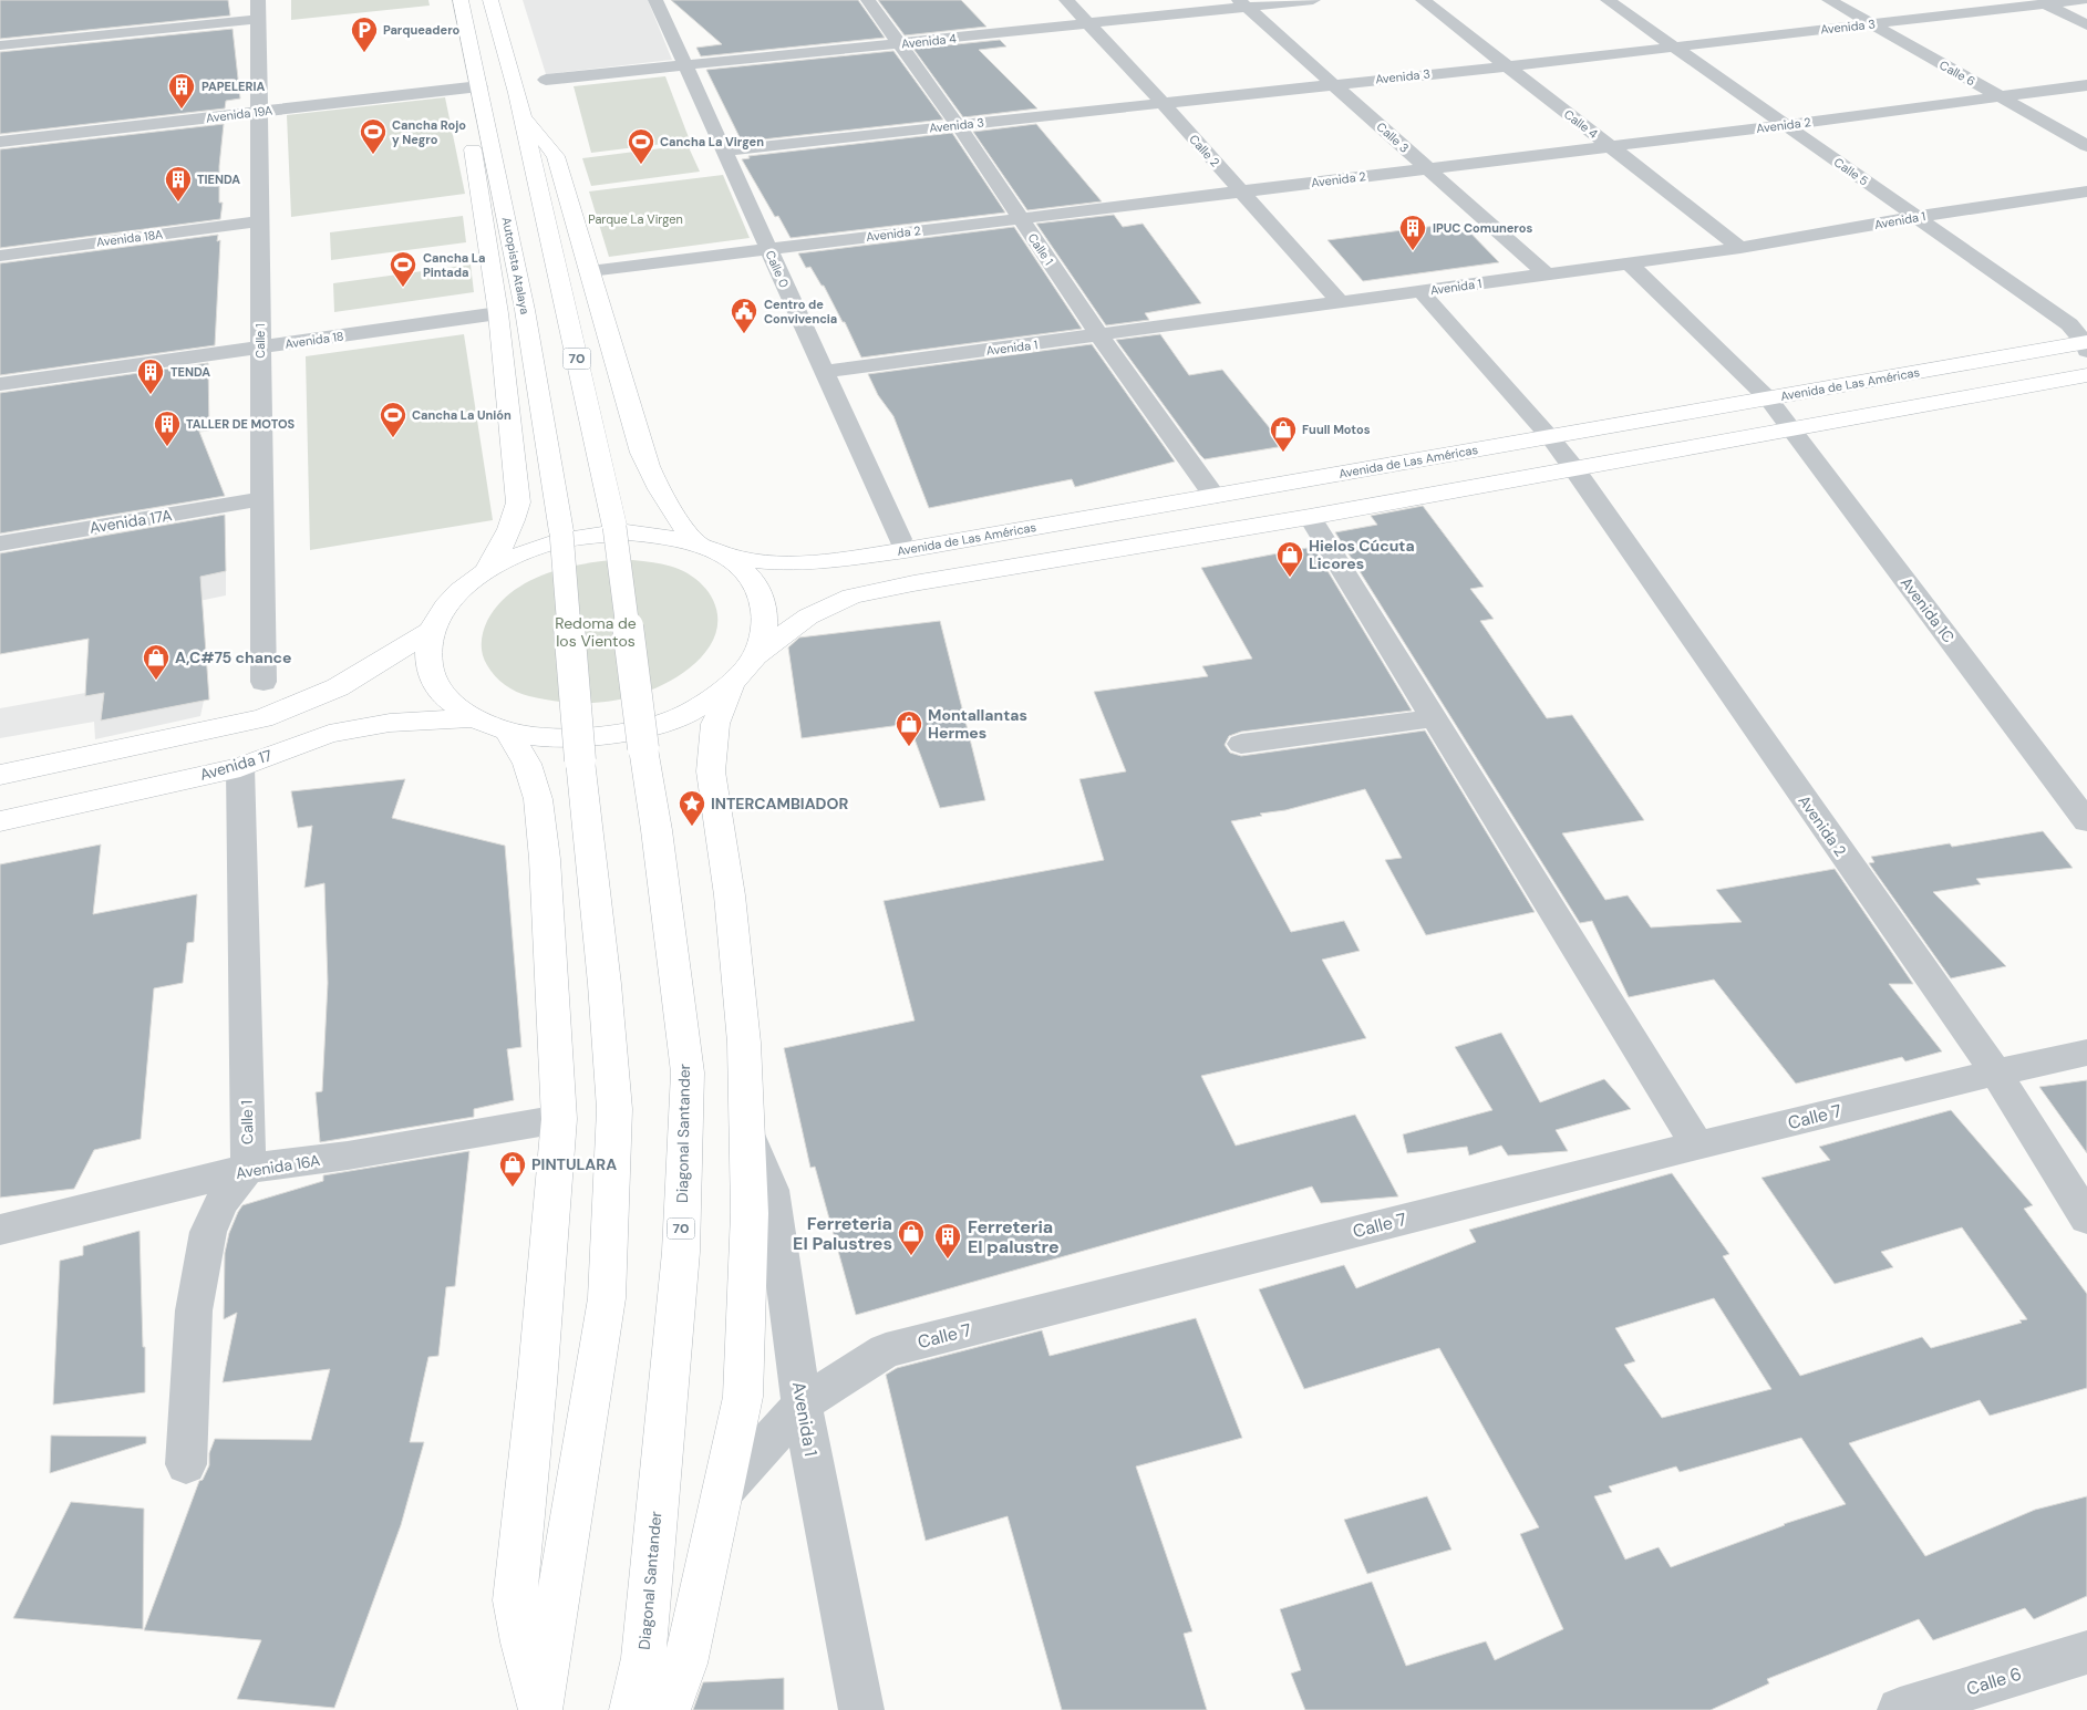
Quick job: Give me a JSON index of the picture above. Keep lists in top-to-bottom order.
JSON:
{
  "streets": {
    "main road": [
      "Autopista Atalaya",
      "70",
      "Avenida de Las Américas",
      "Avenida 17",
      "Diagonal Santander"
    ],
    "street": [
      "Avenida 3",
      "Avenida 4",
      "Calle 6",
      "Avenida 19A",
      "Calle 4",
      "Avenida 2",
      "Calle 3",
      "Calle 2",
      "Calle 5",
      "Avenida 1",
      "Avenida 18A",
      "Calle 1",
      "Calle 0",
      "Avenida 18",
      "Avenida 17A",
      "Avenida 1C",
      "Calle 7",
      "Avenida 16A"
    ]
  },
  "crossings": [
    ["Avenida 3", "Calle 6"],
    ["Avenida 3", "Calle 4"],
    ["Avenida 3", "Calle 3"],
    ["Avenida 3", "Calle 2"],
    ["Avenida 3", "Calle 5"],
    ["Avenida 3", "Calle 1"],
    ["Avenida 3", "Calle 0"],
    ["Avenida 4", "Calle 3"],
    ["Avenida 4", "Calle 2"],
    ["Avenida 4", "Calle 1"],
    ["Avenida 4", "Calle 0"],
    ["Calle 6", "Avenida 2"],
    ["Avenida 19A", "Calle 1"],
    ["Avenida 19A", "Autopista Atalaya"],
    ["Calle 4", "Avenida 2"],
    ["Calle 4", "Avenida 1"],
    ["Avenida 2", "Calle 3"],
    ["Avenida 2", "Calle 2"],
    ["Avenida 2", "Calle 5"],
    ["Avenida 2", "Avenida 1"],
    ["Avenida 2", "Calle 1"],
    ["Avenida 2", "Calle 0"],
    ["Avenida 2", "Avenida de Las Américas"],
    ["Avenida 2", "Calle 7"],
    ["Calle 3", "Avenida 1"],
    ["Calle 2", "Avenida 1"],
    ["Calle 5", "Avenida 1"],
    ["Calle 5", "Avenida de Las Américas"],
    ["Avenida 1", "Calle 1"],
    ["Avenida 1", "Calle 0"],
    ["Avenida 1", "Avenida 1C"],
    ["Avenida 1", "Calle 7"],
    ["Avenida 18A", "Calle 1"],
    ["Calle 1", "Avenida 18"],
    ["Calle 1", "Avenida de Las Américas"],
    ["Calle 1", "Avenida 17A"],
    ["Calle 1", "Avenida 17"],
    ["Calle 1", "Avenida 16A"],
    ["70", "Diagonal Santander"],
    ["Avenida de Las Américas", "Avenida 1C"]
  ],
  "parks": ["Parque La Virgen", "Redoma de los Vientos"],
  "places": {
    "parking": ["Parqueadero"],
    "building": [
      "PAPELERIA",
      "TIENDA",
      "IPUC Comuneros",
      "TENDA",
      "TALLER DE MOTOS",
      "Ferreteria El palustre"
    ],
    "sports": [
      "Cancha Rojo y Negro",
      "Cancha La Virgen",
      "Cancha La Pintada",
      "Cancha La Unión"
    ],
    "public building": ["Centro de Convivencia"],
    "shop": [
      "Fuull Motos",
      "Hielos Cúcuta Licores",
      "A,C#75 chance",
      "Montallantas Hermes",
      "PINTULARA",
      "Ferreteria El Palustres"
    ],
    "place": ["INTERCAMBIADOR"]
  }
}
